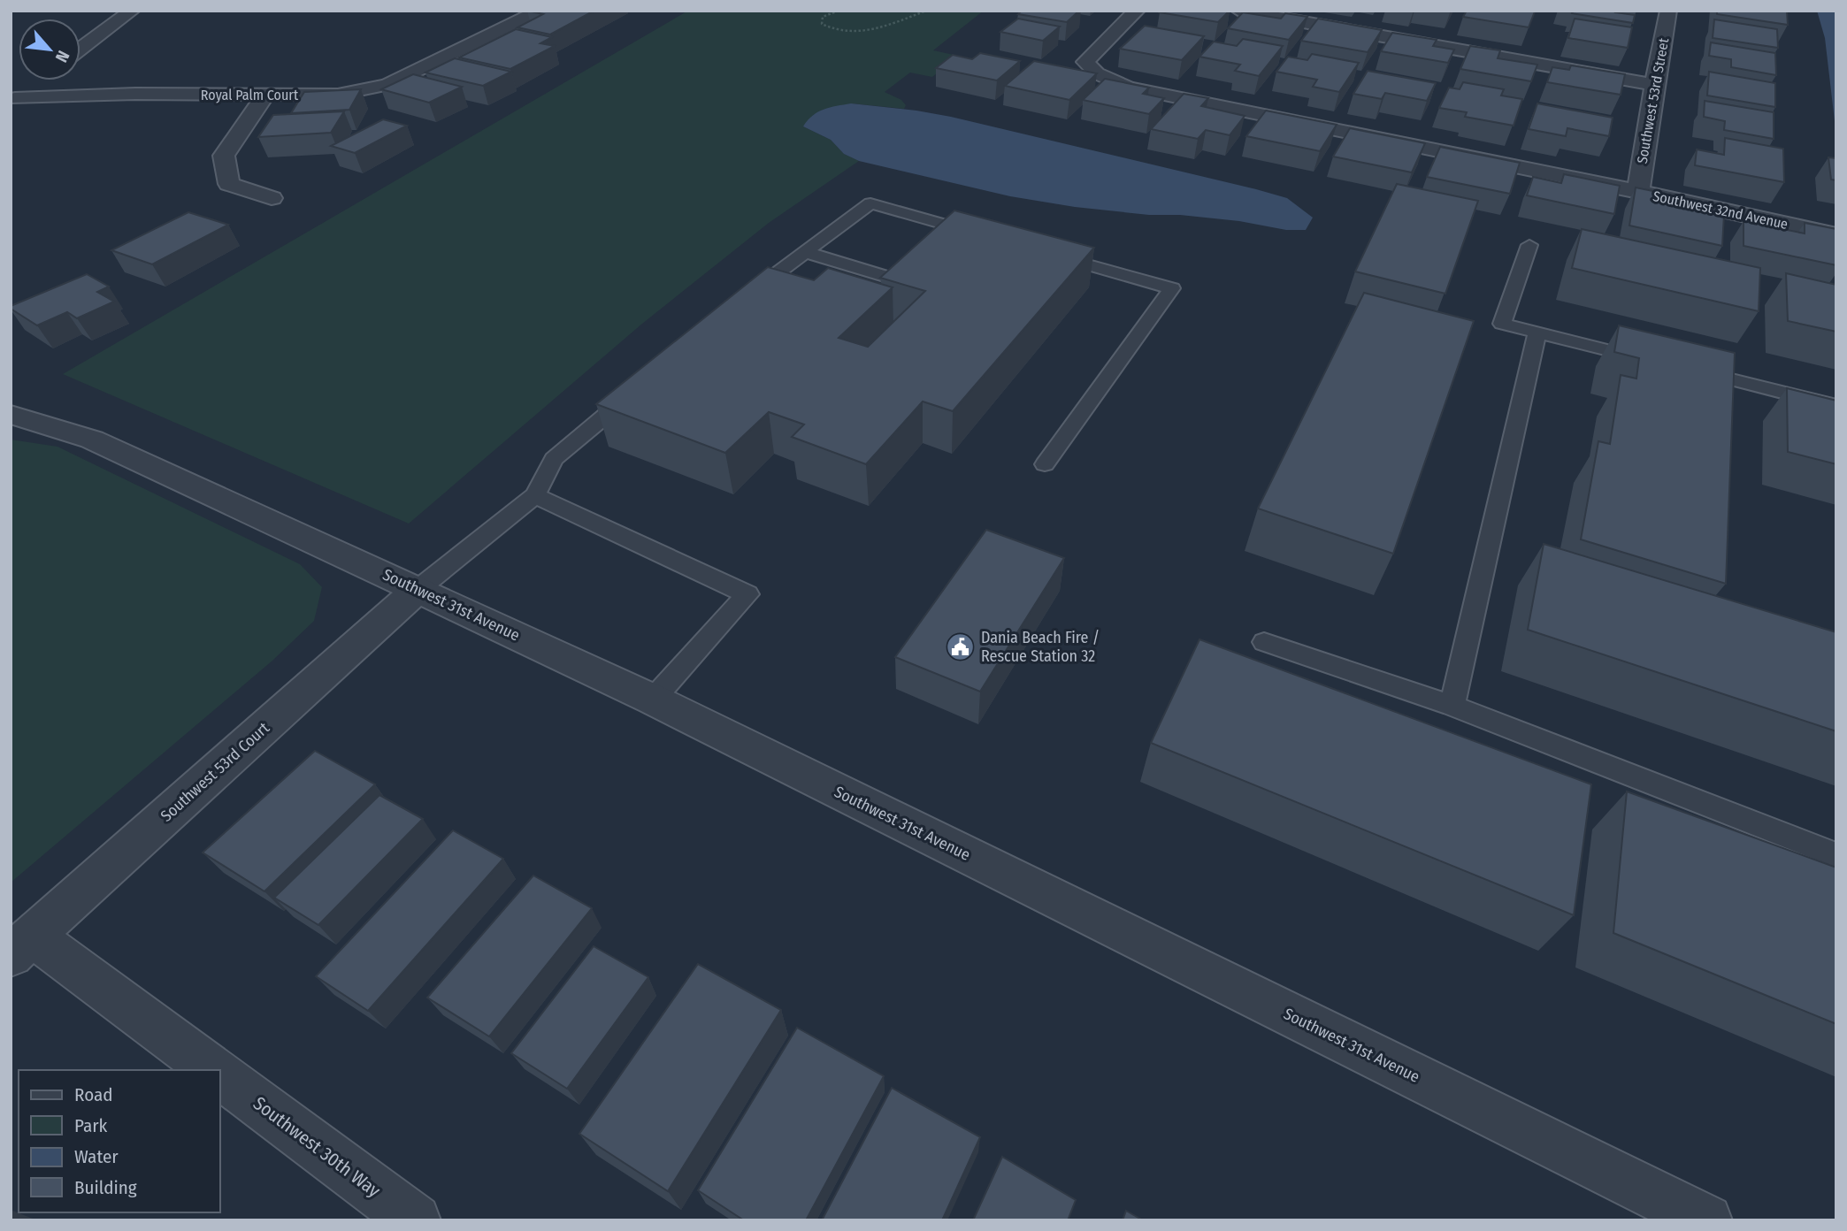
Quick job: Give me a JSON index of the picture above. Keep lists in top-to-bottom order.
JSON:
{
  "streets": {
    "street": [
      "Royal Palm Court",
      "Southwest 53rd Street",
      "Southwest 32nd Avenue",
      "Southwest 31st Avenue",
      "Southwest 53rd Court",
      "Southwest 30th Way"
    ]
  },
  "crossings": [
    ["Southwest 53rd Street", "Southwest 32nd Avenue"],
    ["Southwest 31st Avenue", "Southwest 53rd Court"],
    ["Southwest 53rd Court", "Southwest 30th Way"]
  ],
  "places": {
    "public building": ["Dania Beach Fire / Rescue Station 32"]
  },
  "legend": [
    "Road",
    "Park",
    "Water",
    "Building"
  ],
  "north": "bottom right"
}
